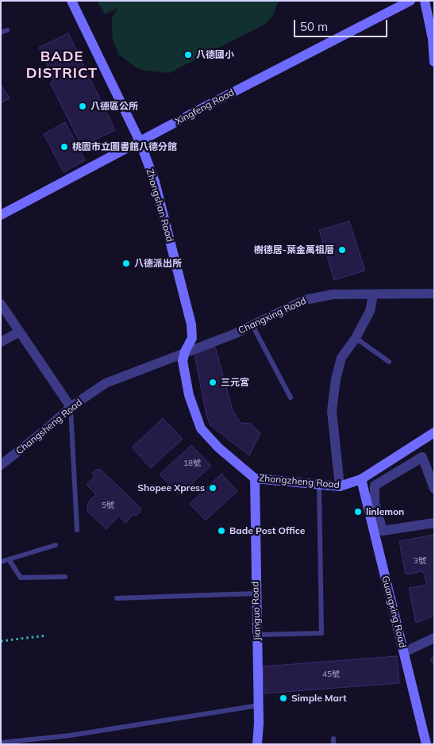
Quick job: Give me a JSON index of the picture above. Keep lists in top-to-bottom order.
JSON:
{
  "streets": {
    "street": [
      "Xingfeng Road",
      "Zhongshan Road",
      "Changxing Road",
      "Changsheng Road",
      "Zhongzheng Road",
      "Jianguo Road",
      "Guangxing Road"
    ]
  },
  "crossings": [
    ["Xingfeng Road", "Zhongshan Road"],
    ["Zhongshan Road", "Changxing Road"],
    ["Zhongshan Road", "Changsheng Road"],
    ["Zhongshan Road", "Zhongzheng Road"],
    ["Changxing Road", "Changsheng Road"],
    ["Changxing Road", "Zhongzheng Road"],
    ["Changsheng Road", "Zhongzheng Road"],
    ["Zhongzheng Road", "Jianguo Road"],
    ["Zhongzheng Road", "Guangxing Road"]
  ],
  "districts": ["BADE DISTRICT"],
  "places": [
    "八德國小",
    "八德區公所",
    "桃園市立圖書館八德分館",
    "樹德居-葉金萬祖厝",
    "八德派出所",
    "三元宮",
    "Shopee Xpress",
    "linlemon",
    "Bade Post Office",
    "Simple Mart"
  ],
  "house_numbers": [
    "18號",
    "5號",
    "3號",
    "45號"
  ],
  "scale_bar": "50 m"
}
